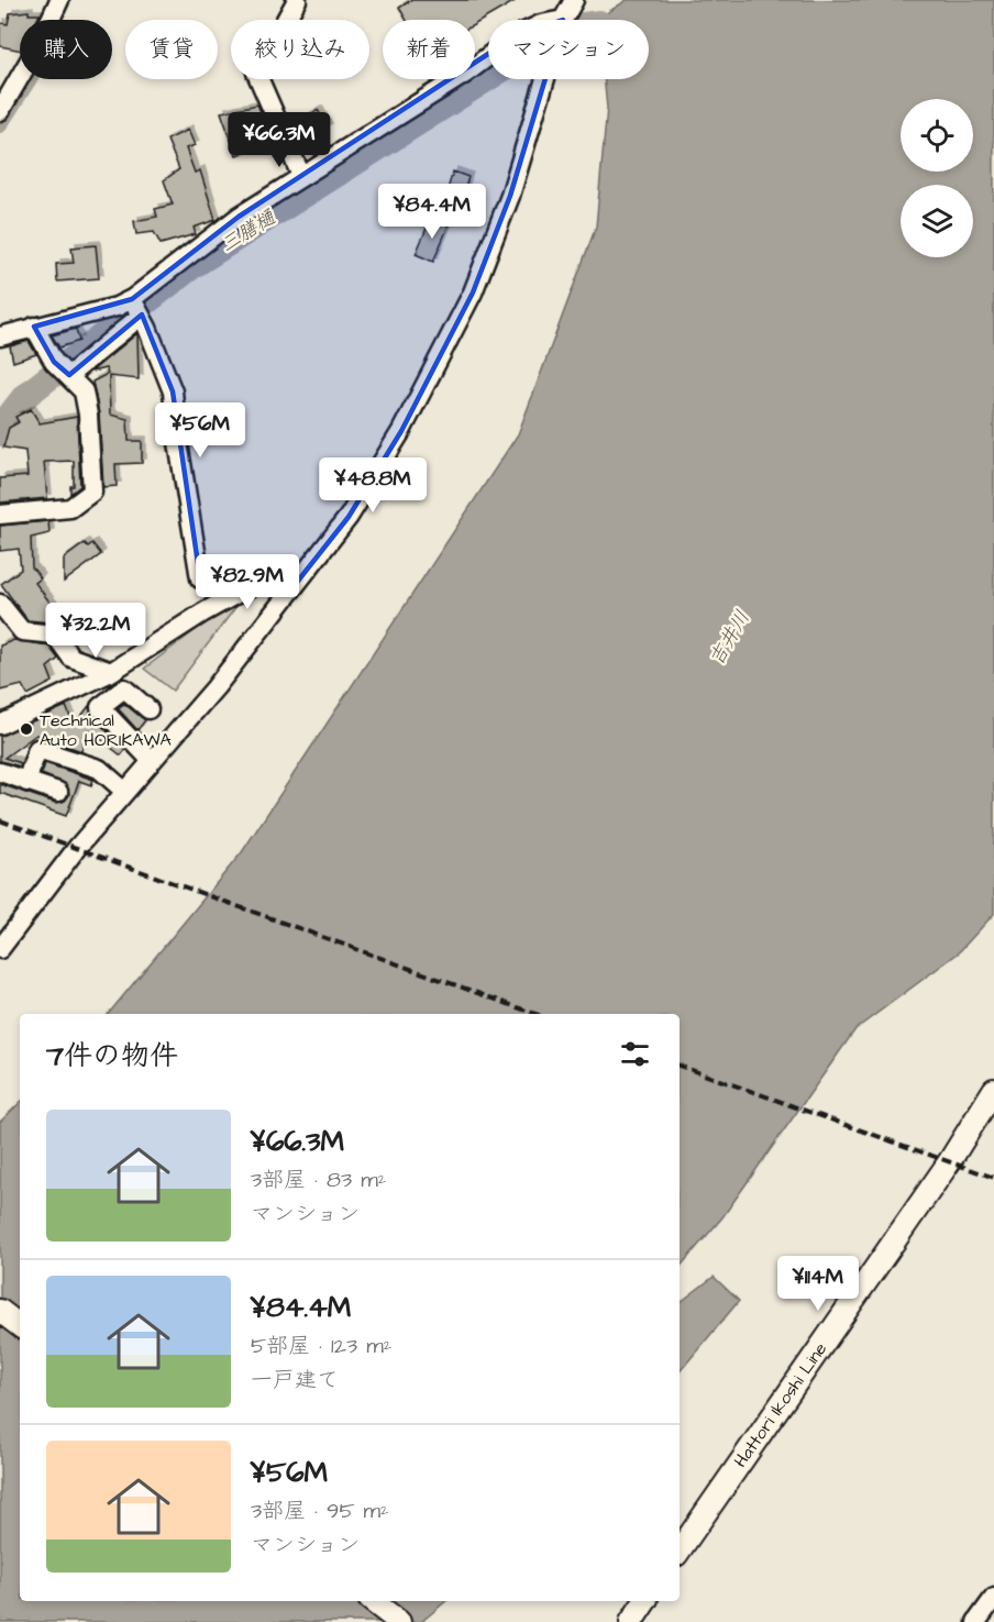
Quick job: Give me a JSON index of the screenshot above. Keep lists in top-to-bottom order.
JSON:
{
  "streets": {
    "main road": ["Hattori Ikoshi Line"]
  },
  "water": ["三膳樋", "吉井川"],
  "places": ["Technical Auto HORIKAWA"],
  "page": {
    "chip": [
      "購入",
      "賃貸",
      "絞り込み",
      "新着",
      "マンション"
    ],
    "price": [
      "¥66.3M",
      "¥84.4M",
      "¥56M",
      "¥48.8M",
      "¥82.9M",
      "¥32.2M",
      "¥114M"
    ],
    "heading": "7件の物件",
    "list": [
      {
        "name": "¥66.3M",
        "note": "3部屋 · 83 m² · マンション"
      },
      {
        "name": "¥84.4M",
        "note": "5部屋 · 123 m² · 一戸建て"
      },
      {
        "name": "¥56M",
        "note": "3部屋 · 95 m² · マンション"
      }
    ]
  }
}
